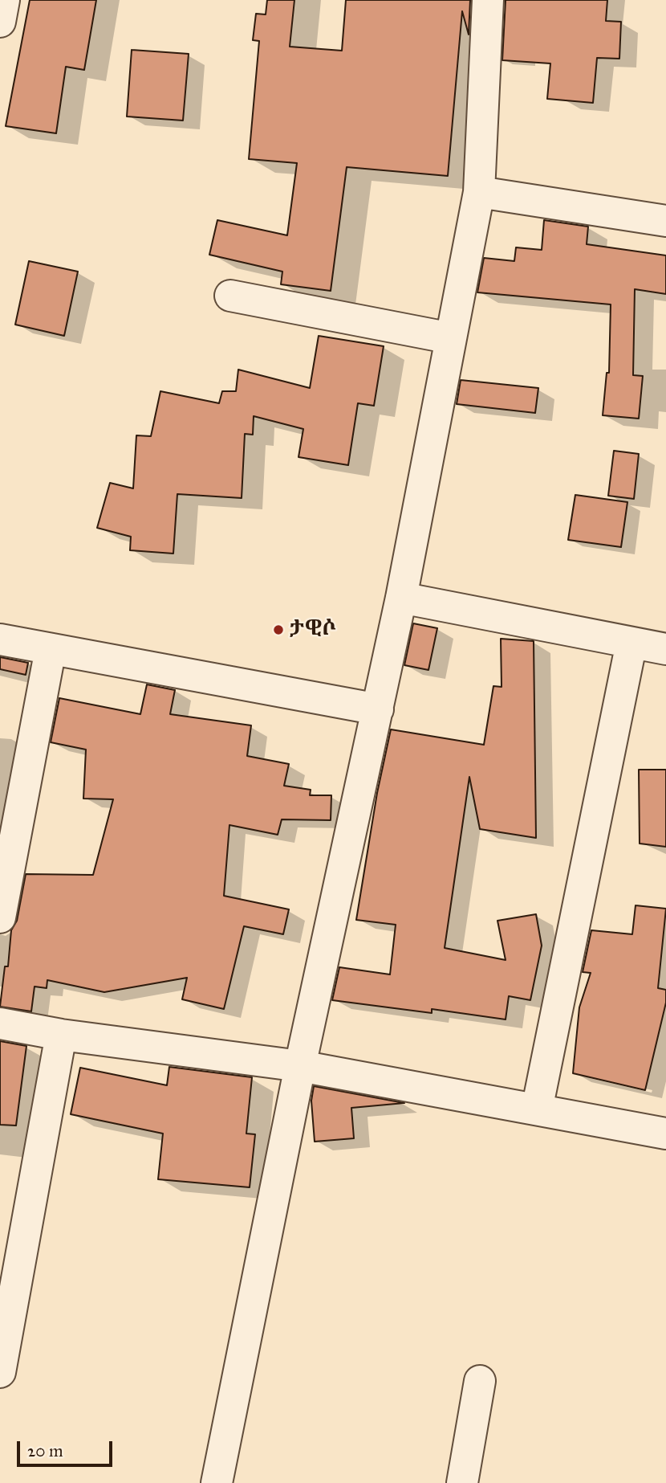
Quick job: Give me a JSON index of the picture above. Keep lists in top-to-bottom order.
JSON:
{
  "places": ["ታዊሶ"],
  "scale_bar": "20 m"
}
